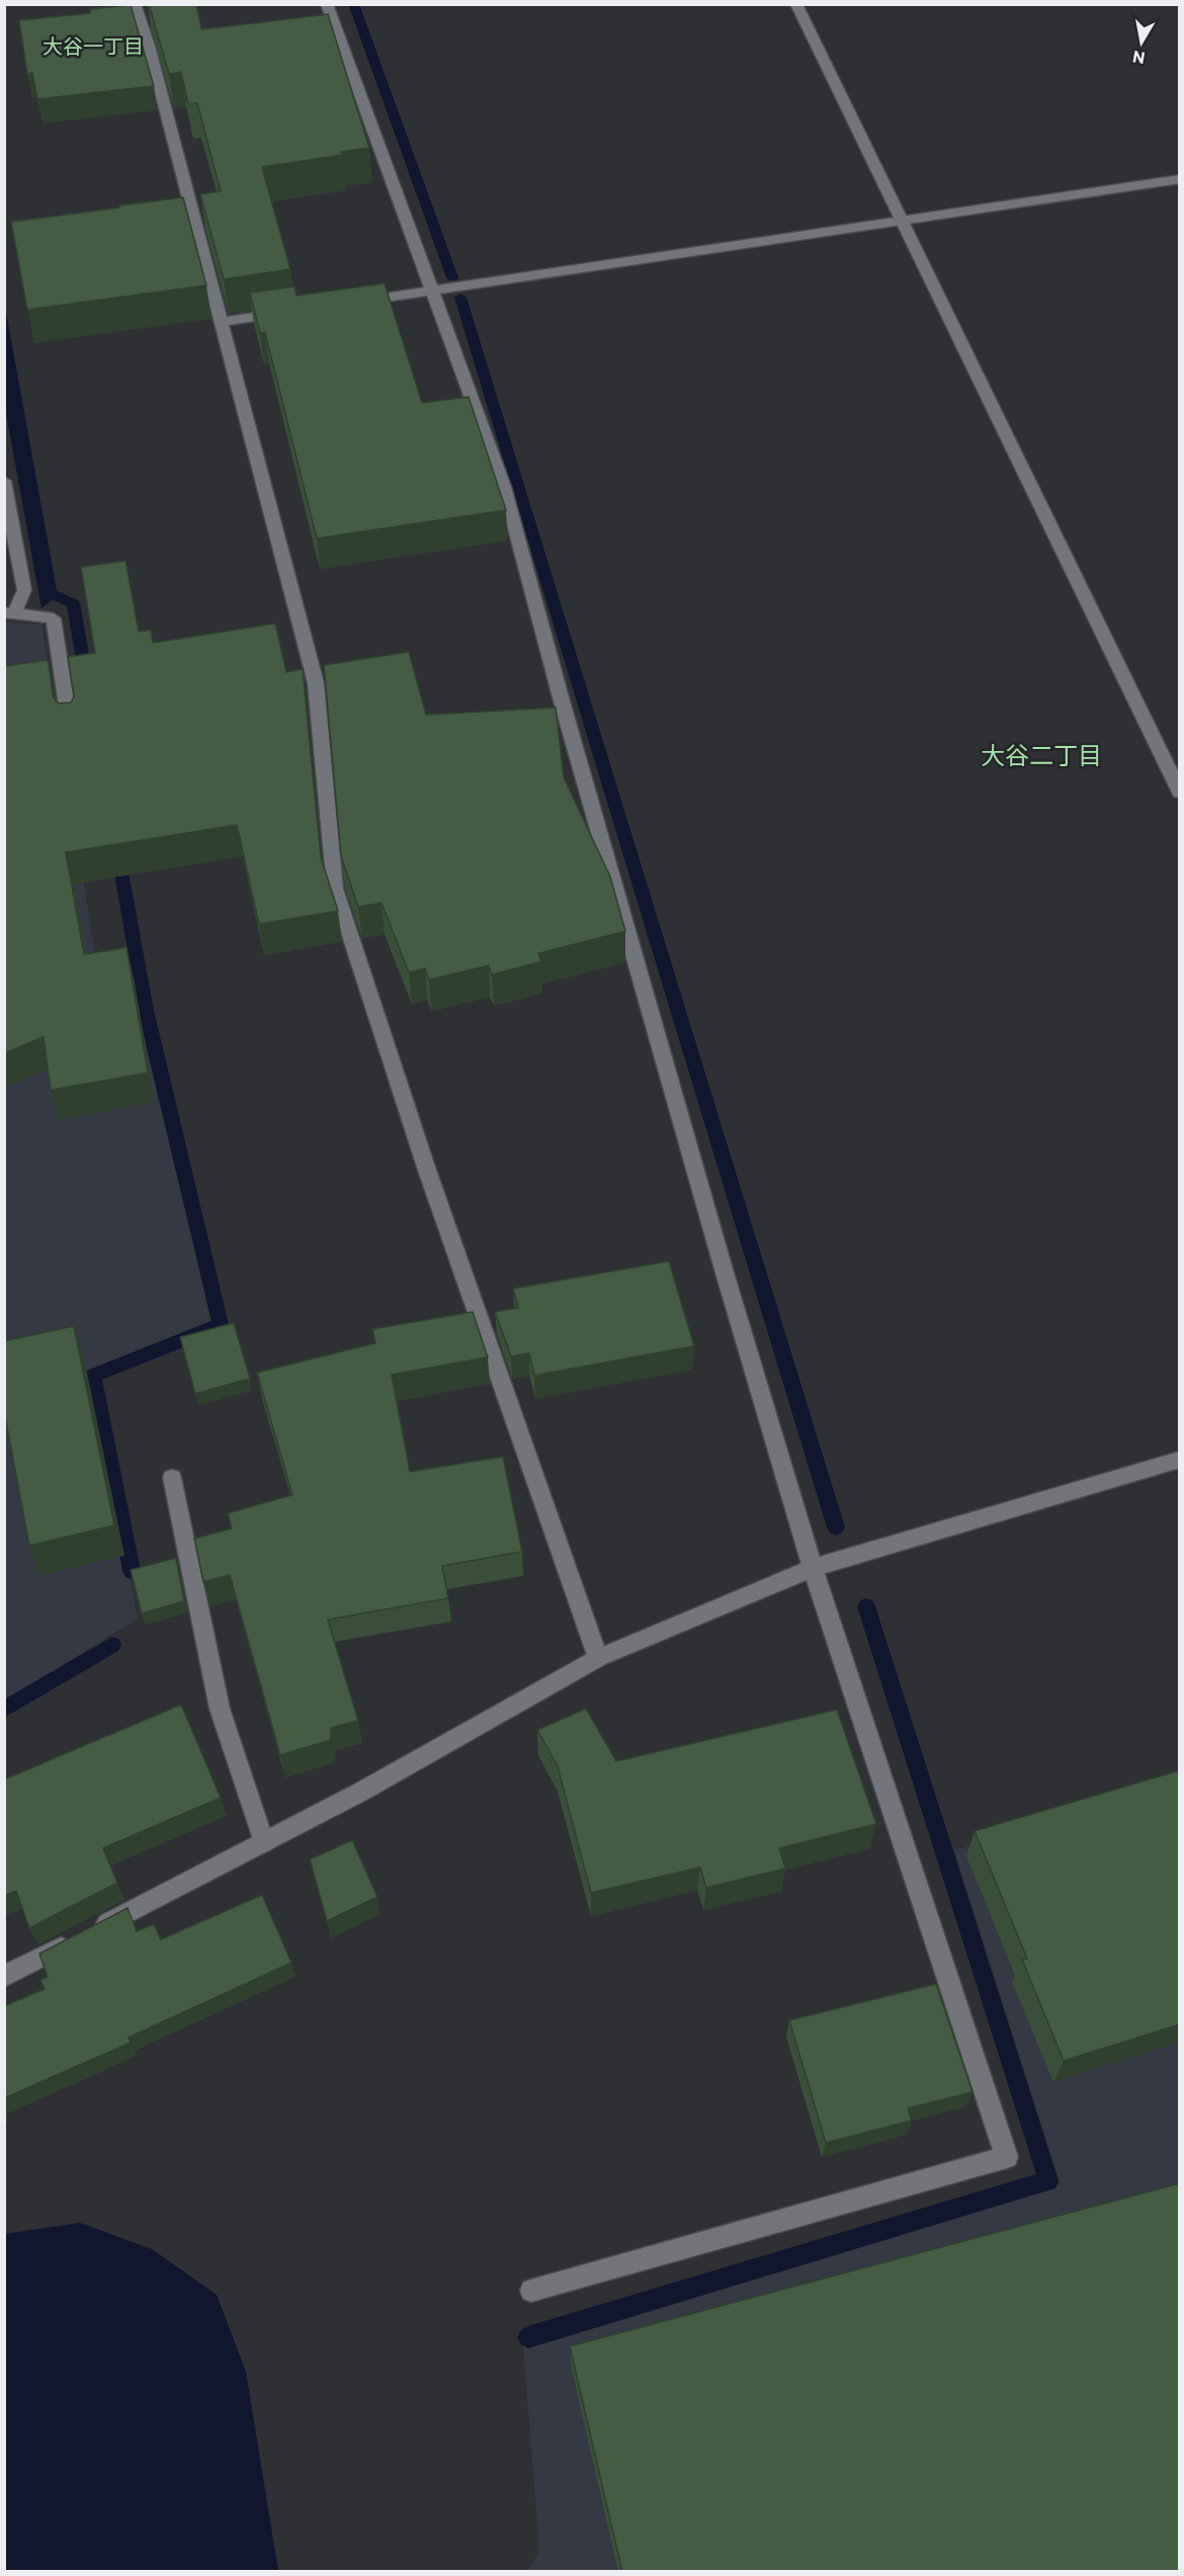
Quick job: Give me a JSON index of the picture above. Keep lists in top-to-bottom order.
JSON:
{
  "districts": ["大谷一丁目", "大谷二丁目"],
  "north": "bottom"
}
